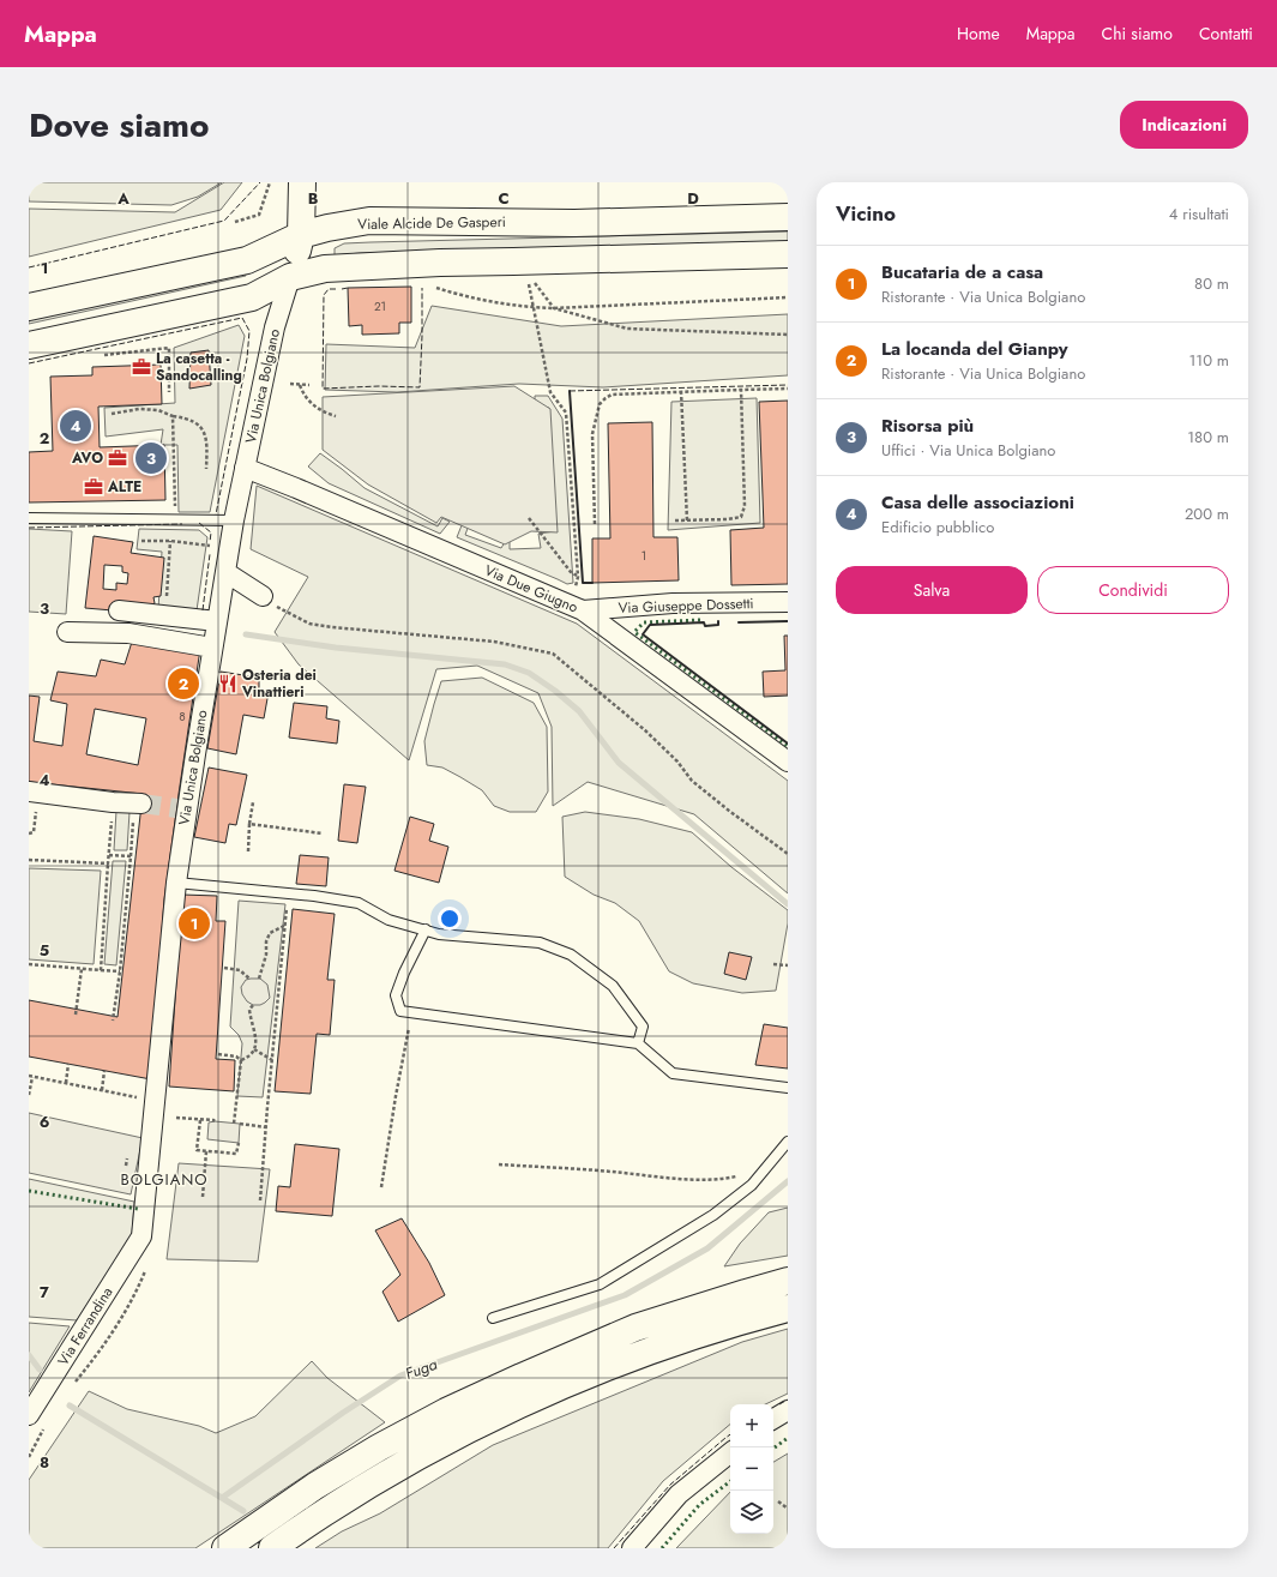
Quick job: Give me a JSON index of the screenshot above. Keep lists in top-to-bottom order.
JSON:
{
  "streets": {
    "street": [
      "Viale Alcide De Gasperi",
      "Via Unica Bolgiano",
      "Via Due Giugno",
      "Via Giuseppe Dossetti",
      "Via Ferrandina"
    ]
  },
  "crossings": [
    ["Via Unica Bolgiano", "Via Due Giugno"],
    ["Via Unica Bolgiano", "Via Ferrandina"],
    ["Via Due Giugno", "Via Giuseppe Dossetti"]
  ],
  "districts": ["BOLGIANO"],
  "water": ["Fuga"],
  "places": {
    "office": ["La casetta - Sandocalling", "AVO", "ALTE"],
    "restaurant": ["Osteria dei Vinattieri"]
  },
  "house_numbers": ["21", "1", "8"],
  "page": {
    "header": "Mappa",
    "nav": [
      "Home",
      "Mappa",
      "Chi siamo",
      "Contatti"
    ],
    "title": "Dove siamo",
    "buttons": [
      "Indicazioni",
      ["Salva", "Condividi"]
    ],
    "heading": ["Vicino", "4 risultati"],
    "list": [
      {
        "mark": "1",
        "name": "Bucataria de a casa",
        "note": "Ristorante · Via Unica Bolgiano",
        "value": "80 m"
      },
      {
        "mark": "2",
        "name": "La locanda del Gianpy",
        "note": "Ristorante · Via Unica Bolgiano",
        "value": "110 m"
      },
      {
        "mark": "3",
        "name": "Risorsa più",
        "note": "Uffici · Via Unica Bolgiano",
        "value": "180 m"
      },
      {
        "mark": "4",
        "name": "Casa delle associazioni",
        "note": "Edificio pubblico",
        "value": "200 m"
      }
    ],
    "pins": [
      "4",
      "3",
      "2",
      "1"
    ],
    "map_buttons": ["+", "−"]
  },
  "grid": {
    "columns": [
      "A",
      "B",
      "C",
      "D"
    ],
    "rows": [
      "1",
      "2",
      "3",
      "4",
      "5",
      "6",
      "7",
      "8"
    ]
  }
}
